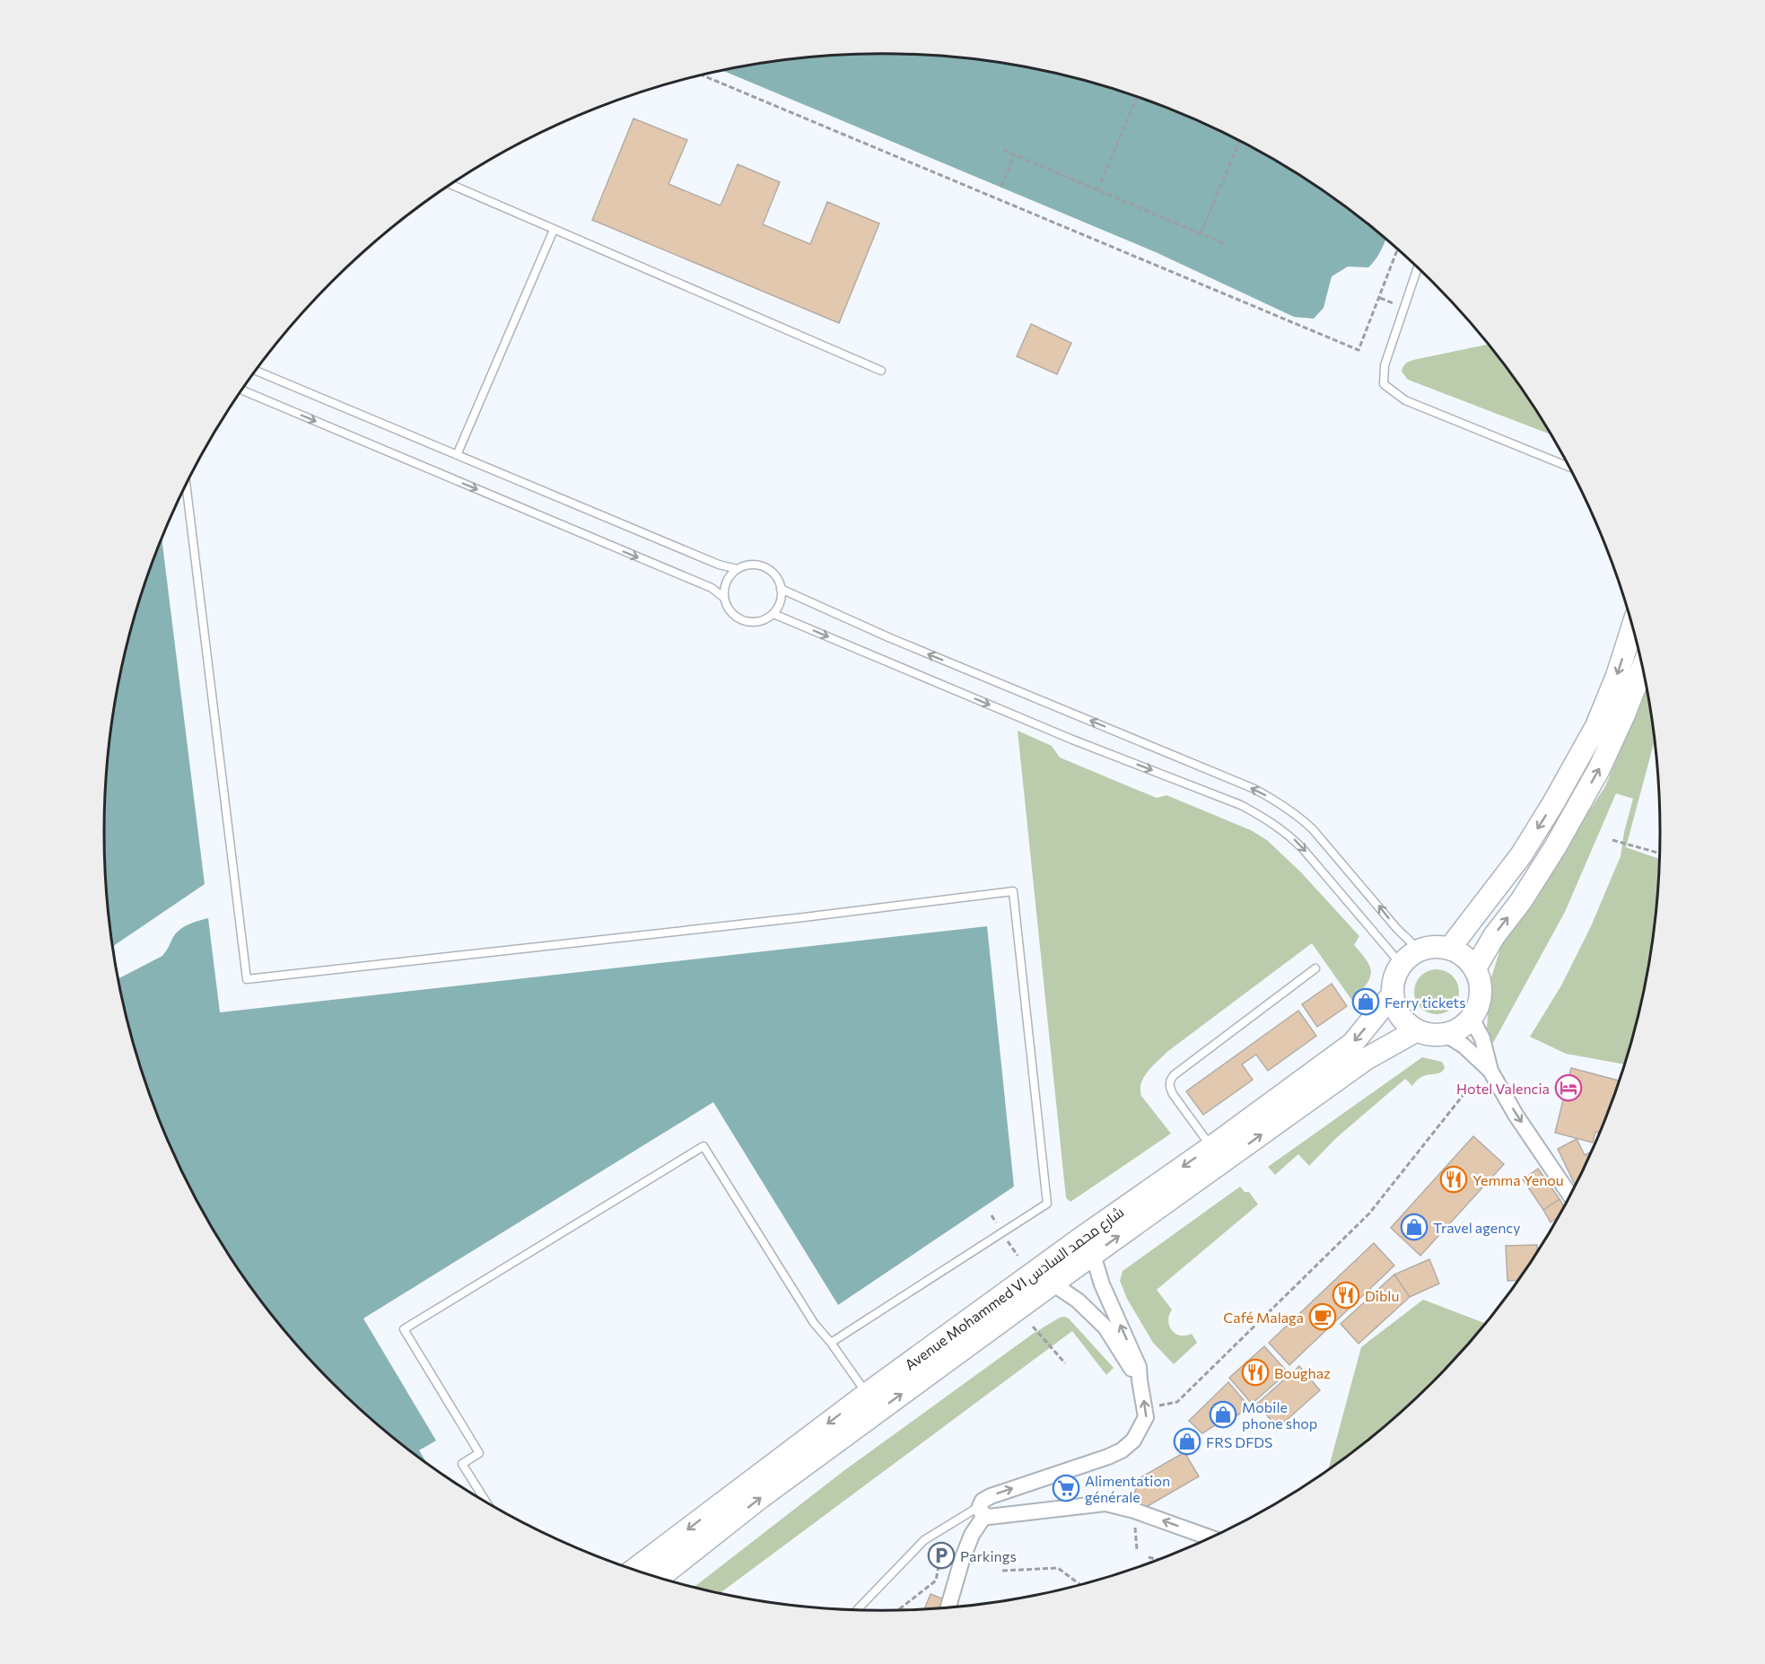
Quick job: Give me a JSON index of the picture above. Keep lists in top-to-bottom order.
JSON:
{
  "streets": {
    "main road": ["Avenue Mohammed VI شارع محمد السادس"]
  },
  "places": {
    "shop": [
      "Ferry tickets",
      "Travel agency",
      "Mobile phone shop",
      "FRS DFDS"
    ],
    "hotel": ["Hotel Valencia"],
    "restaurant": ["Yemma Yenou", "Diblu", "Boughaz"],
    "cafe": ["Café Malaga"],
    "supermarket": ["Alimentation générale"],
    "parking": ["Parkings"]
  }
}
